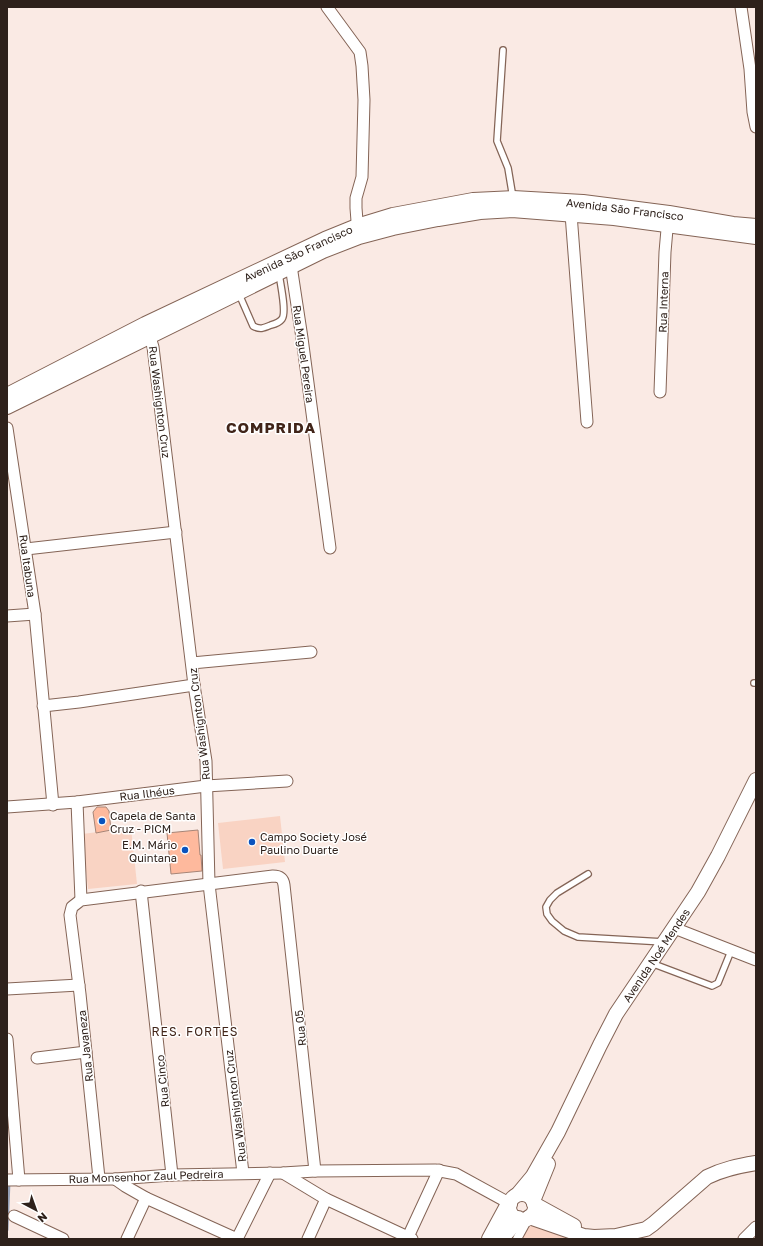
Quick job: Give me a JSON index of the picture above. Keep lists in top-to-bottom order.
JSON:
{
  "streets": {
    "main road": ["Avenida Noé Mendes"],
    "street": [
      "Avenida São Francisco",
      "Rua Interna",
      "Rua Miguel Pereira",
      "Rua Washignton Cruz",
      "Rua Itabuna",
      "Rua Ilhéus",
      "Rua 05",
      "Rua Javaneza",
      "Rua Cinco",
      "Rua Monsenhor Zaul Pedreira"
    ]
  },
  "crossings": [
    ["Avenida São Francisco", "Rua Interna"],
    ["Avenida São Francisco", "Rua Miguel Pereira"],
    ["Avenida São Francisco", "Rua Washignton Cruz"],
    ["Rua Washignton Cruz", "Rua Ilhéus"],
    ["Rua Washignton Cruz", "Rua 05"],
    ["Rua Washignton Cruz", "Rua Monsenhor Zaul Pedreira"],
    ["Rua Itabuna", "Rua Ilhéus"],
    ["Avenida Noé Mendes", "Rua Monsenhor Zaul Pedreira"],
    ["Rua 05", "Rua Monsenhor Zaul Pedreira"],
    ["Rua Javaneza", "Rua Monsenhor Zaul Pedreira"],
    ["Rua Cinco", "Rua Monsenhor Zaul Pedreira"]
  ],
  "districts": ["COMPRIDA", "RES. FORTES"],
  "places": ["Capela de Santa Cruz - PICM", "Campo Society José Paulino Duarte", "E.M. Mário Quintana"],
  "north": "bottom right"
}
